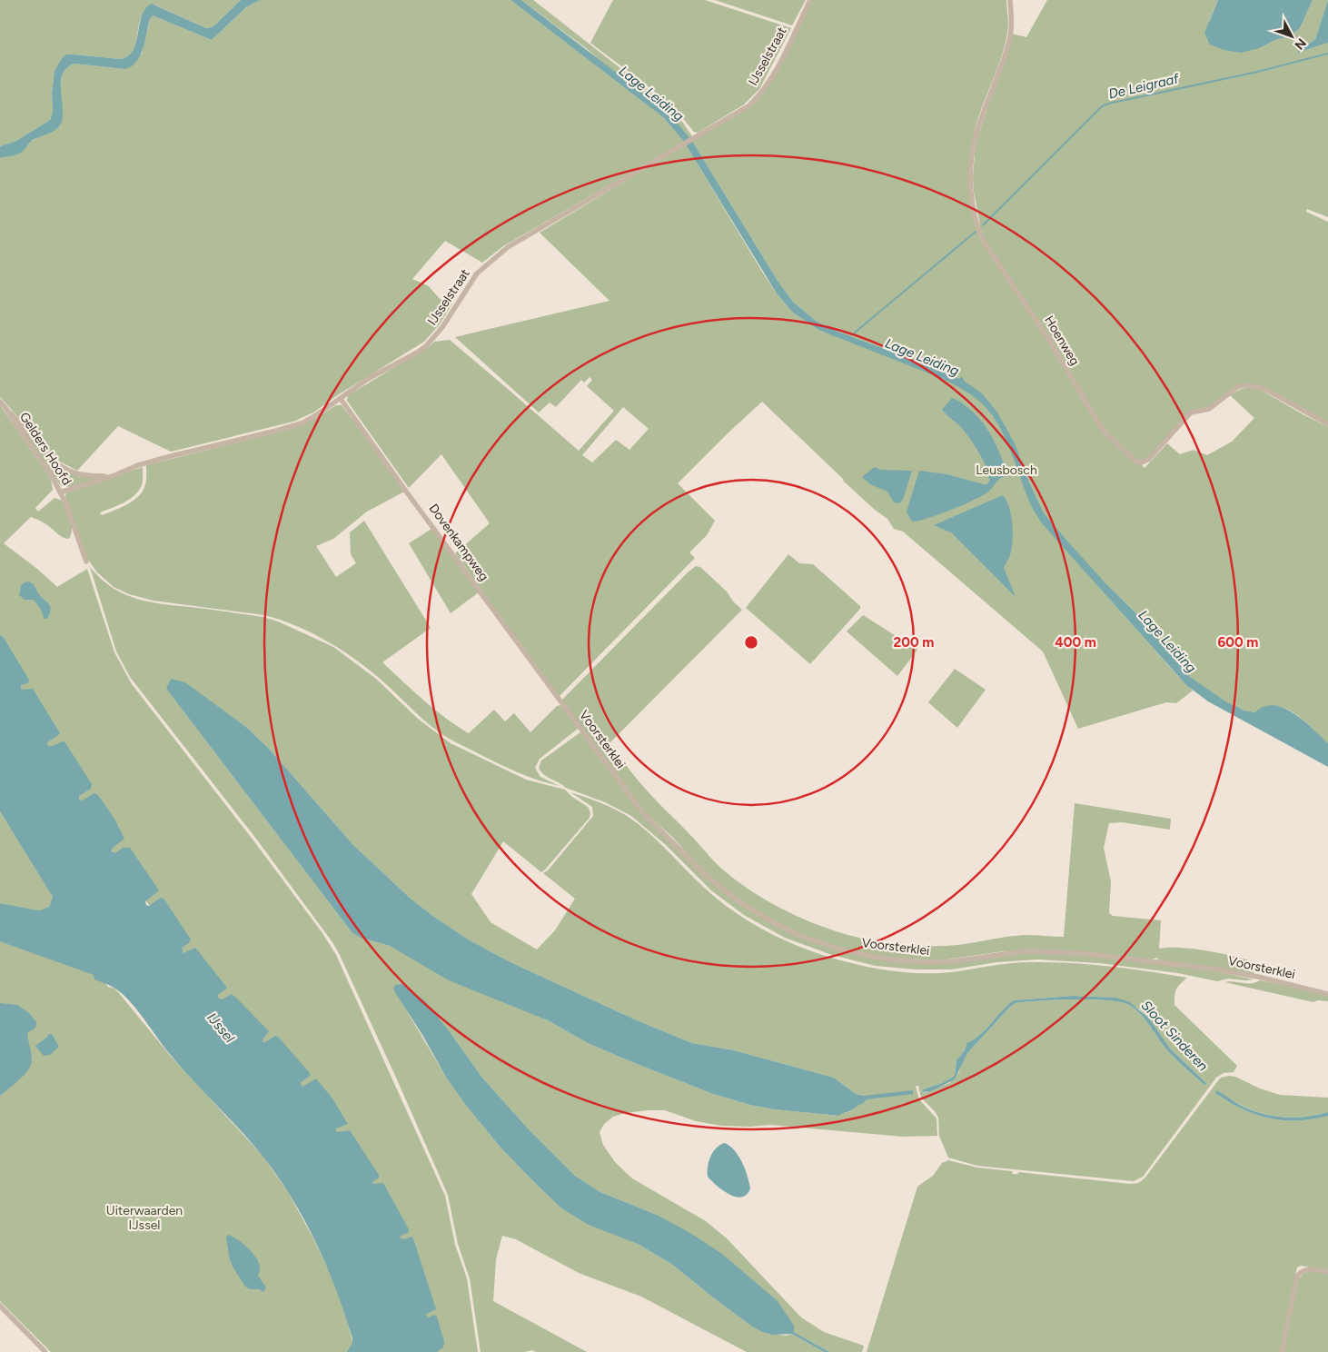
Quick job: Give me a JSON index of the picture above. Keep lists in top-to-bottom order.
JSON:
{
  "streets": {
    "street": [
      "IJsselstraat",
      "Hoenweg",
      "Gelders Hoofd",
      "Dovenkampweg",
      "Voorsterklei"
    ]
  },
  "crossings": [
    ["IJsselstraat", "Gelders Hoofd"],
    ["IJsselstraat", "Dovenkampweg"],
    ["Dovenkampweg", "Voorsterklei"]
  ],
  "water": [
    "De Leigraaf",
    "Lage Leiding",
    "IJssel",
    "Sloot Sinderen"
  ],
  "parks": ["Leusbosch", "Uiterwaarden IJssel"],
  "north": "bottom right",
  "rings": ["200 m", "400 m", "600 m"]
}
